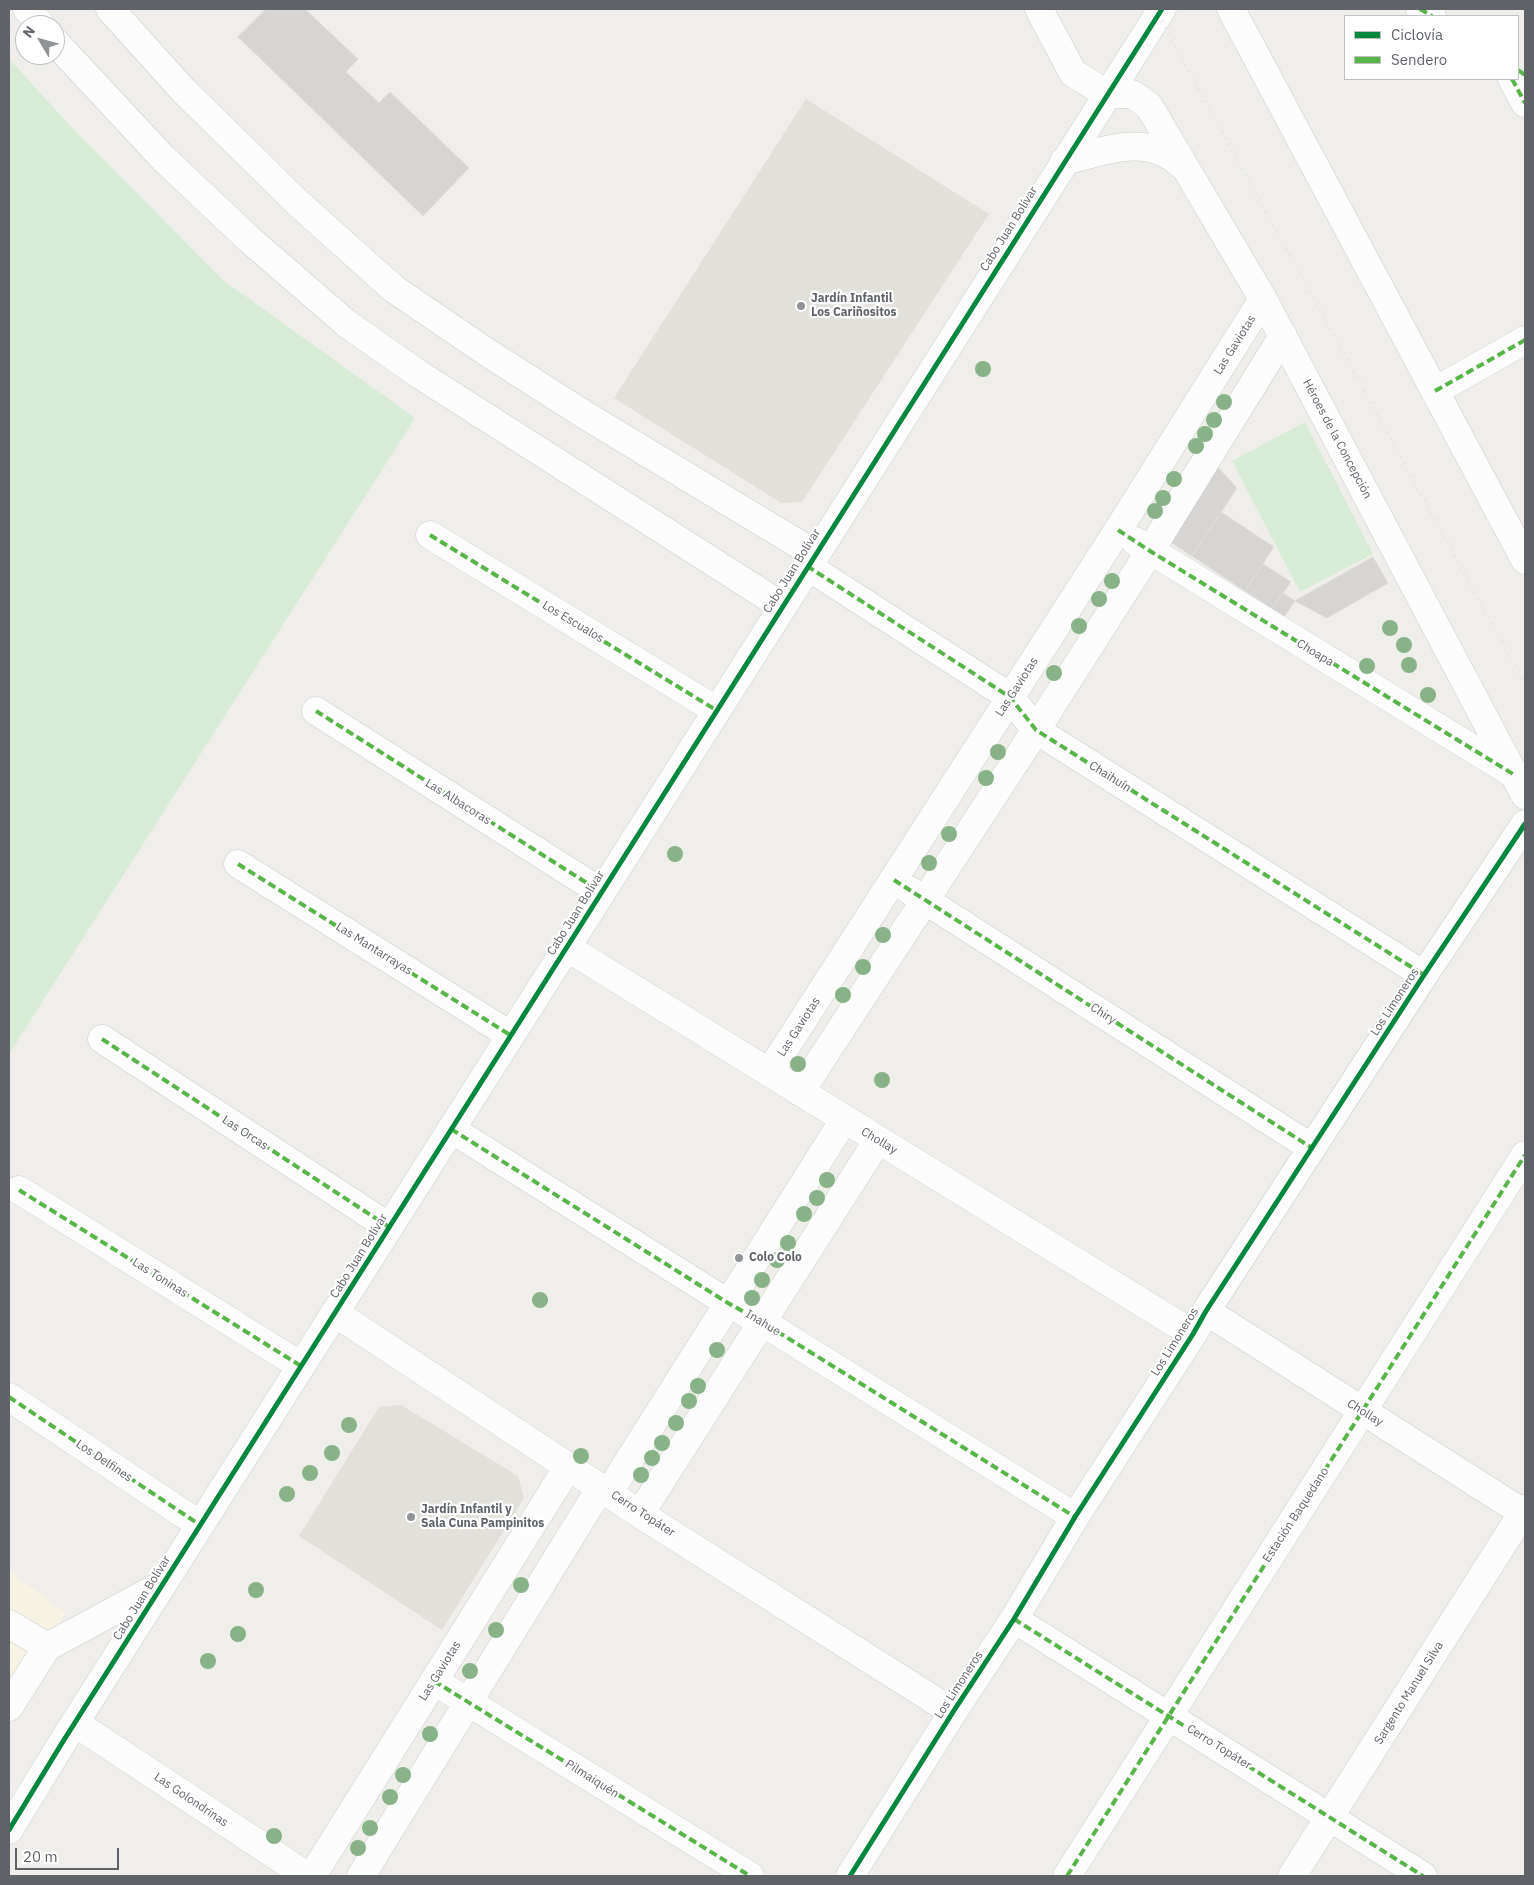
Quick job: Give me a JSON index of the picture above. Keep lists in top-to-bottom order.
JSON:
{
  "streets": {
    "street": [
      "Cabo Juan Bolívar",
      "Las Gaviotas",
      "Héroes de la Concepción",
      "Los Escualos",
      "Choapa",
      "Chaihuín",
      "Las Albacoras",
      "Las Mantarrayas",
      "Los Limoneros",
      "Chiry",
      "Las Orcas",
      "Chollay",
      "Las Toninas",
      "Inahue",
      "Los Delfines",
      "Cerro Topáter",
      "Estación Baquedano",
      "Sargento Manuel Silva",
      "Pilmaiquén",
      "Las Golondrinas"
    ]
  },
  "crossings": [
    ["Cabo Juan Bolívar", "Héroes de la Concepción"],
    ["Cabo Juan Bolívar", "Los Escualos"],
    ["Cabo Juan Bolívar", "Chaihuín"],
    ["Cabo Juan Bolívar", "Las Albacoras"],
    ["Cabo Juan Bolívar", "Las Mantarrayas"],
    ["Cabo Juan Bolívar", "Las Orcas"],
    ["Cabo Juan Bolívar", "Chollay"],
    ["Cabo Juan Bolívar", "Las Toninas"],
    ["Cabo Juan Bolívar", "Inahue"],
    ["Cabo Juan Bolívar", "Los Delfines"],
    ["Cabo Juan Bolívar", "Cerro Topáter"],
    ["Cabo Juan Bolívar", "Las Golondrinas"],
    ["Las Gaviotas", "Héroes de la Concepción"],
    ["Las Gaviotas", "Choapa"],
    ["Las Gaviotas", "Chaihuín"],
    ["Las Gaviotas", "Chiry"],
    ["Las Gaviotas", "Chollay"],
    ["Las Gaviotas", "Cerro Topáter"],
    ["Las Gaviotas", "Pilmaiquén"],
    ["Héroes de la Concepción", "Choapa"],
    ["Chaihuín", "Los Limoneros"],
    ["Los Limoneros", "Chiry"],
    ["Los Limoneros", "Chollay"],
    ["Los Limoneros", "Inahue"],
    ["Los Limoneros", "Cerro Topáter"],
    ["Chollay", "Estación Baquedano"],
    ["Chollay", "Sargento Manuel Silva"],
    ["Cerro Topáter", "Estación Baquedano"],
    ["Cerro Topáter", "Sargento Manuel Silva"]
  ],
  "places": ["Jardín Infantil Los Cariñositos", "Colo Colo", "Jardín Infantil y Sala Cuna Pampinitos"],
  "legend": ["Ciclovía", "Sendero"],
  "scale_bar": "20 m",
  "north": "top left"
}
